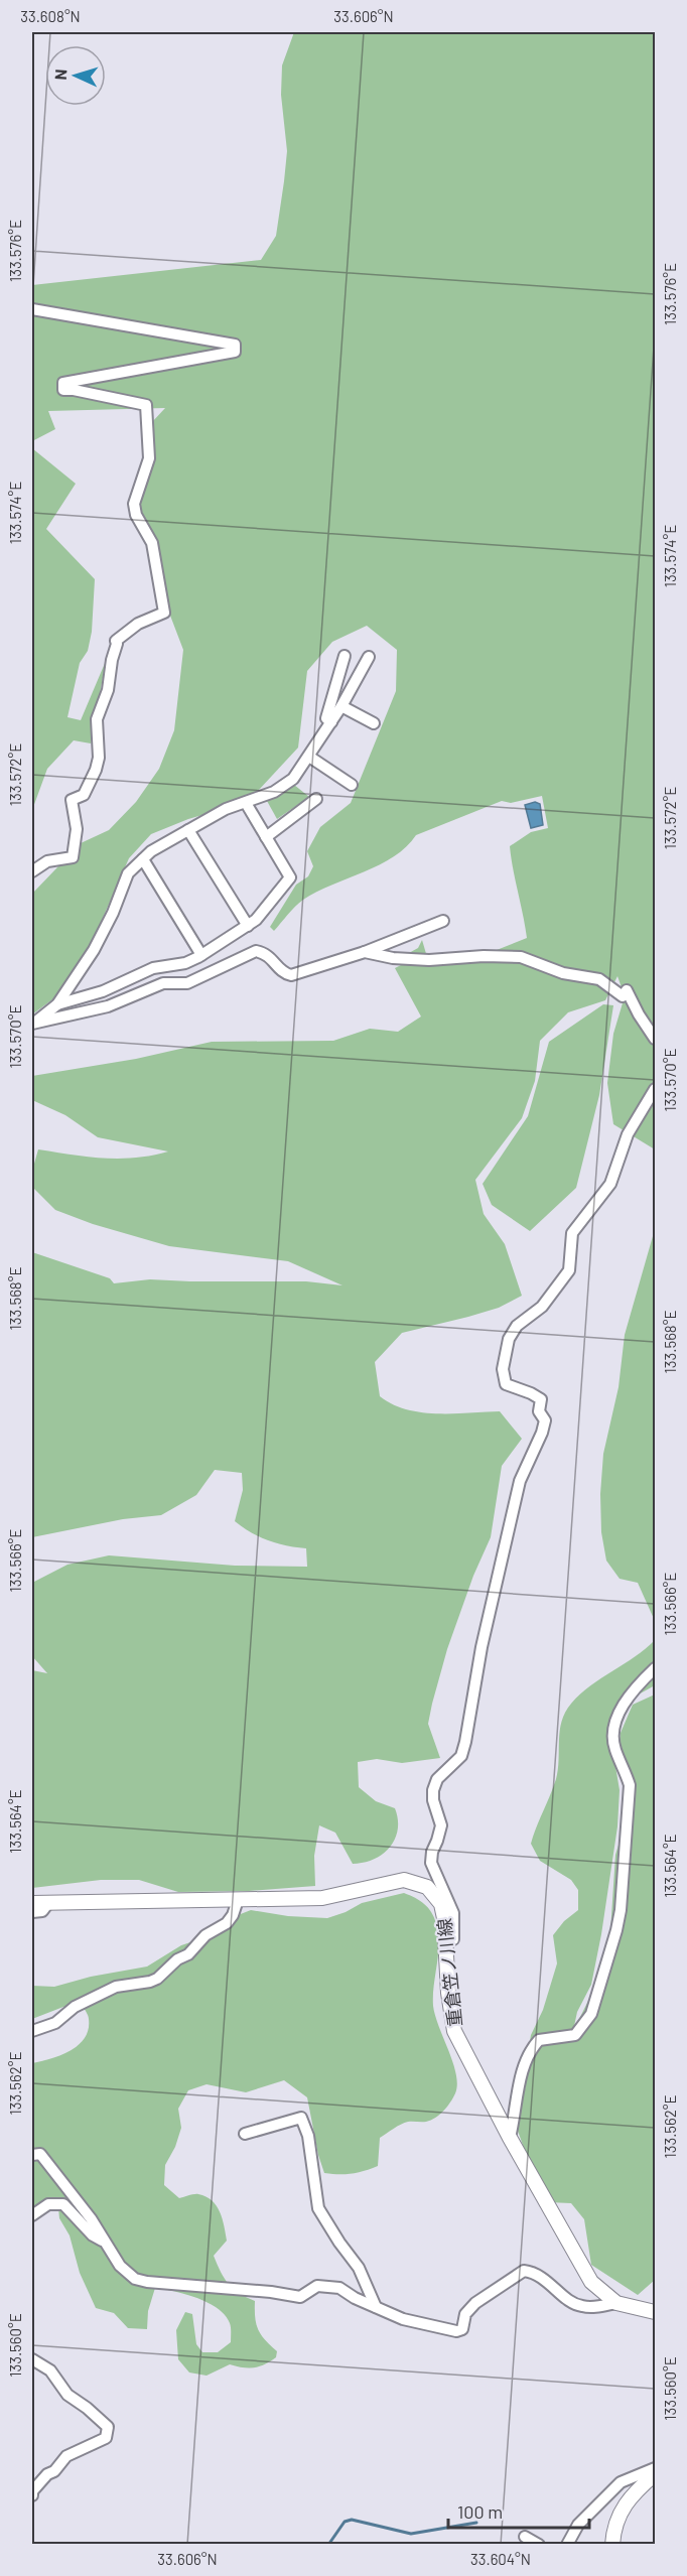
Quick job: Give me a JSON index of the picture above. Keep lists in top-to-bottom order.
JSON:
{
  "streets": {
    "main road": ["重倉笠ノ川線"]
  },
  "scale_bar": "100 m",
  "north": "left",
  "coordinates": [
    "33.608°N",
    "33.606°N",
    "133.576°E",
    "133.574°E",
    "133.572°E",
    "133.570°E",
    "133.568°E",
    "133.566°E",
    "133.564°E",
    "133.562°E",
    "133.560°E",
    "33.604°N"
  ]
}
